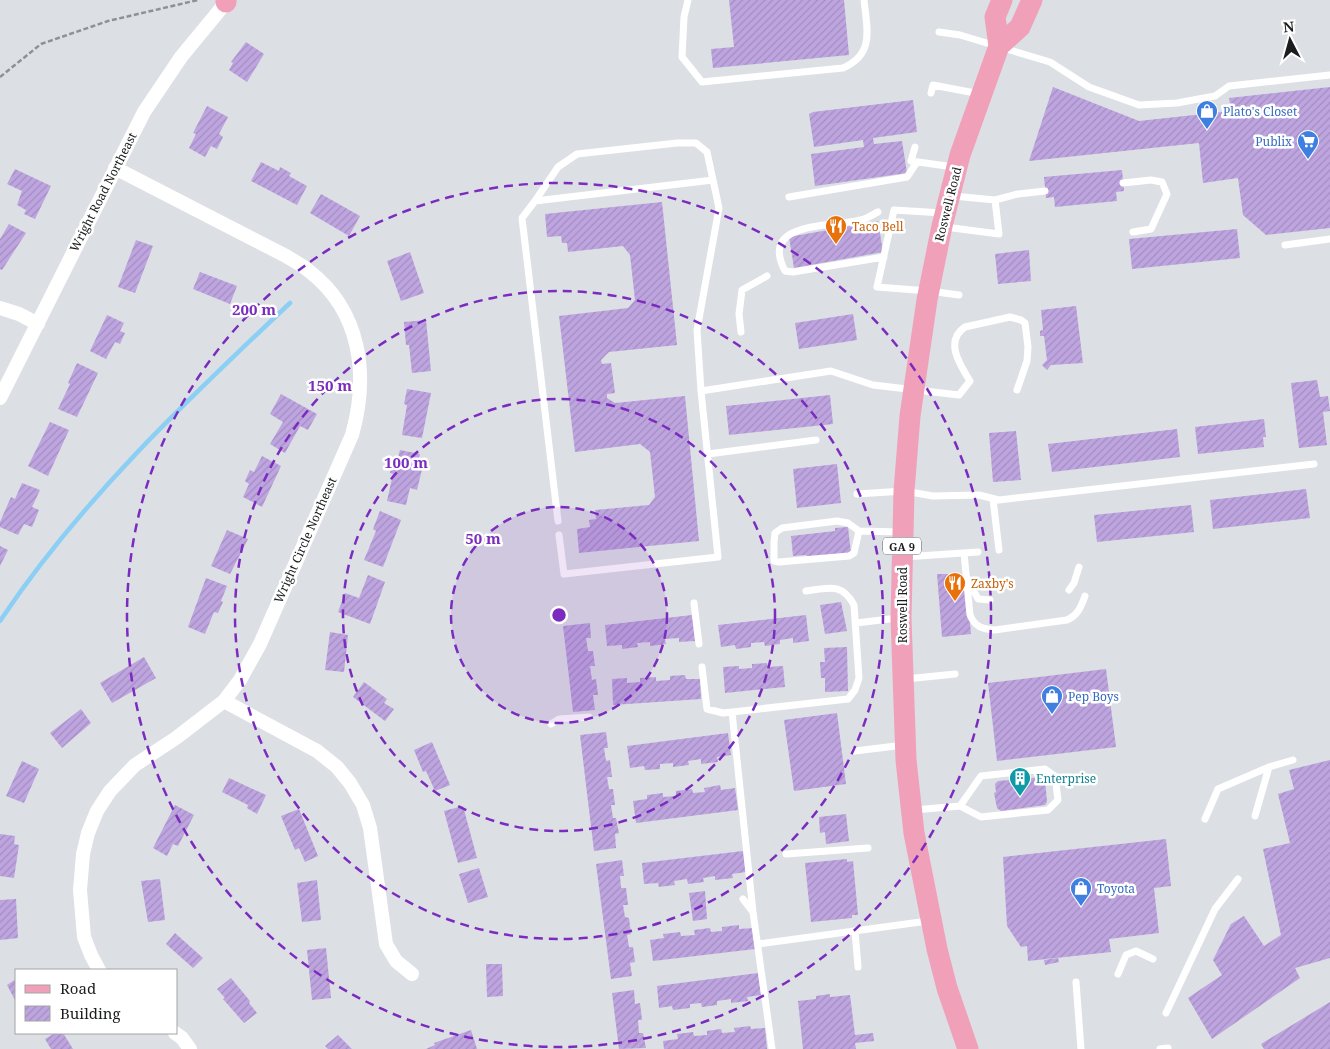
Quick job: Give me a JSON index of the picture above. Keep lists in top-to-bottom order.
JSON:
{
  "streets": {
    "main road": ["Roswell Road", "GA 9"],
    "street": ["Wright Road Northeast", "Wright Circle Northeast"]
  },
  "crossings": [
    ["Wright Road Northeast", "Wright Circle Northeast"]
  ],
  "places": {
    "shop": ["Plato's Closet", "Pep Boys", "Toyota"],
    "supermarket": ["Publix"],
    "restaurant": ["Taco Bell", "Zaxby's"],
    "building": ["Enterprise"]
  },
  "legend": ["Road", "Building"],
  "north": "top",
  "rings": [
    "200 m",
    "150 m",
    "100 m",
    "50 m"
  ]
}
